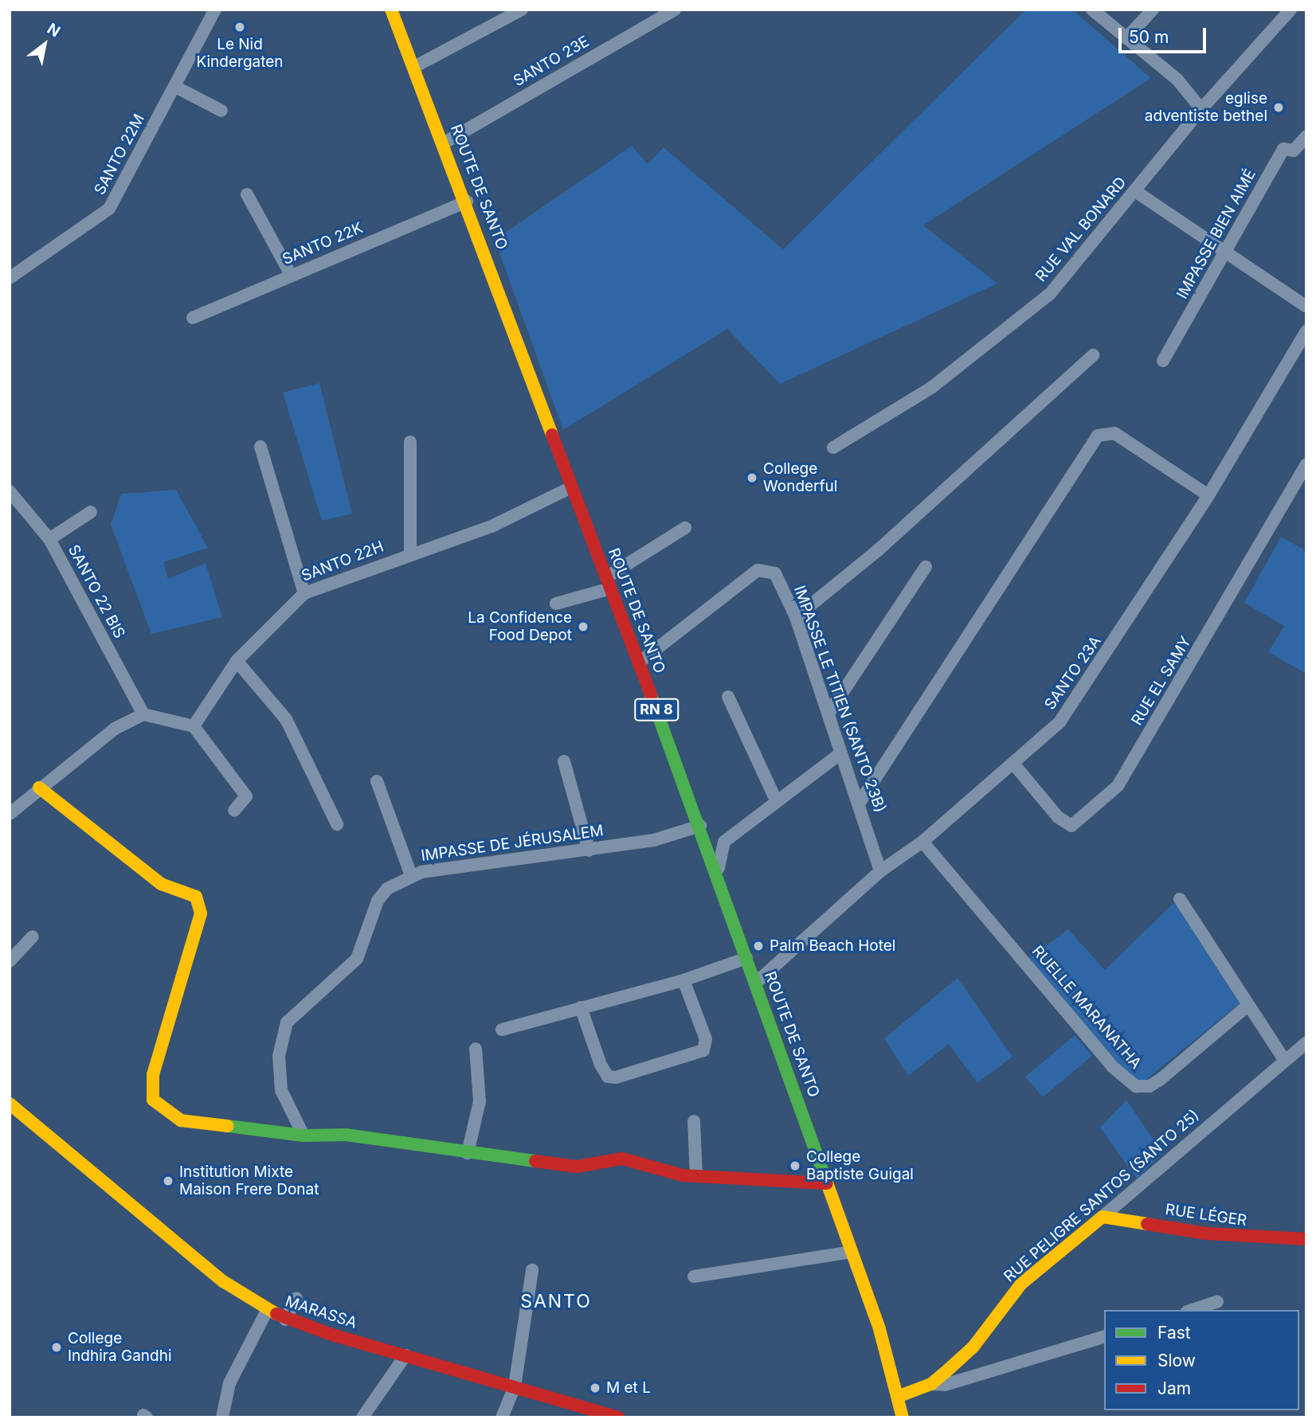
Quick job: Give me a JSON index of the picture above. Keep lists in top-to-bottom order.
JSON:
{
  "streets": {
    "main road": [
      "ROUTE DE SANTO",
      "RN 8",
      "RUE PELIGRE SANTOS (SANTO 25)",
      "RUE LÉGER",
      "MARASSA"
    ],
    "street": [
      "SANTO 23E",
      "SANTO 22M",
      "RUE VAL BONARD",
      "IMPASSE BIEN AIMÉ",
      "SANTO 22K",
      "SANTO 22H",
      "SANTO 22 BIS",
      "SANTO 23A",
      "RUE EL SAMY",
      "IMPASSE LE TITIEN (SANTO 23B)",
      "IMPASSE DE JÉRUSALEM",
      "RUELLE MARANATHA"
    ]
  },
  "crossings": [
    ["SANTO 23E", "ROUTE DE SANTO"],
    ["ROUTE DE SANTO", "SANTO 22K"],
    ["ROUTE DE SANTO", "SANTO 22H"],
    ["ROUTE DE SANTO", "SANTO 23A"],
    ["ROUTE DE SANTO", "IMPASSE LE TITIEN (SANTO 23B)"],
    ["ROUTE DE SANTO", "IMPASSE DE JÉRUSALEM"],
    ["ROUTE DE SANTO", "RUE PELIGRE SANTOS (SANTO 25)"],
    ["SANTO 23A", "RUE EL SAMY"],
    ["SANTO 23A", "IMPASSE LE TITIEN (SANTO 23B)"],
    ["SANTO 23A", "RUELLE MARANATHA"],
    ["RUE PELIGRE SANTOS (SANTO 25)", "RUE LÉGER"]
  ],
  "districts": ["SANTO"],
  "places": [
    "Le Nid Kindergaten",
    "eglise adventiste bethel",
    "College Wonderful",
    "La Confidence Food Depot",
    "Palm Beach Hotel",
    "College Baptiste Guigal",
    "Institution Mixte Maison Frere Donat",
    "College Indhira Gandhi",
    "M et L"
  ],
  "legend": ["Fast", "Slow", "Jam"],
  "scale_bar": "50 m",
  "north": "top right"
}
